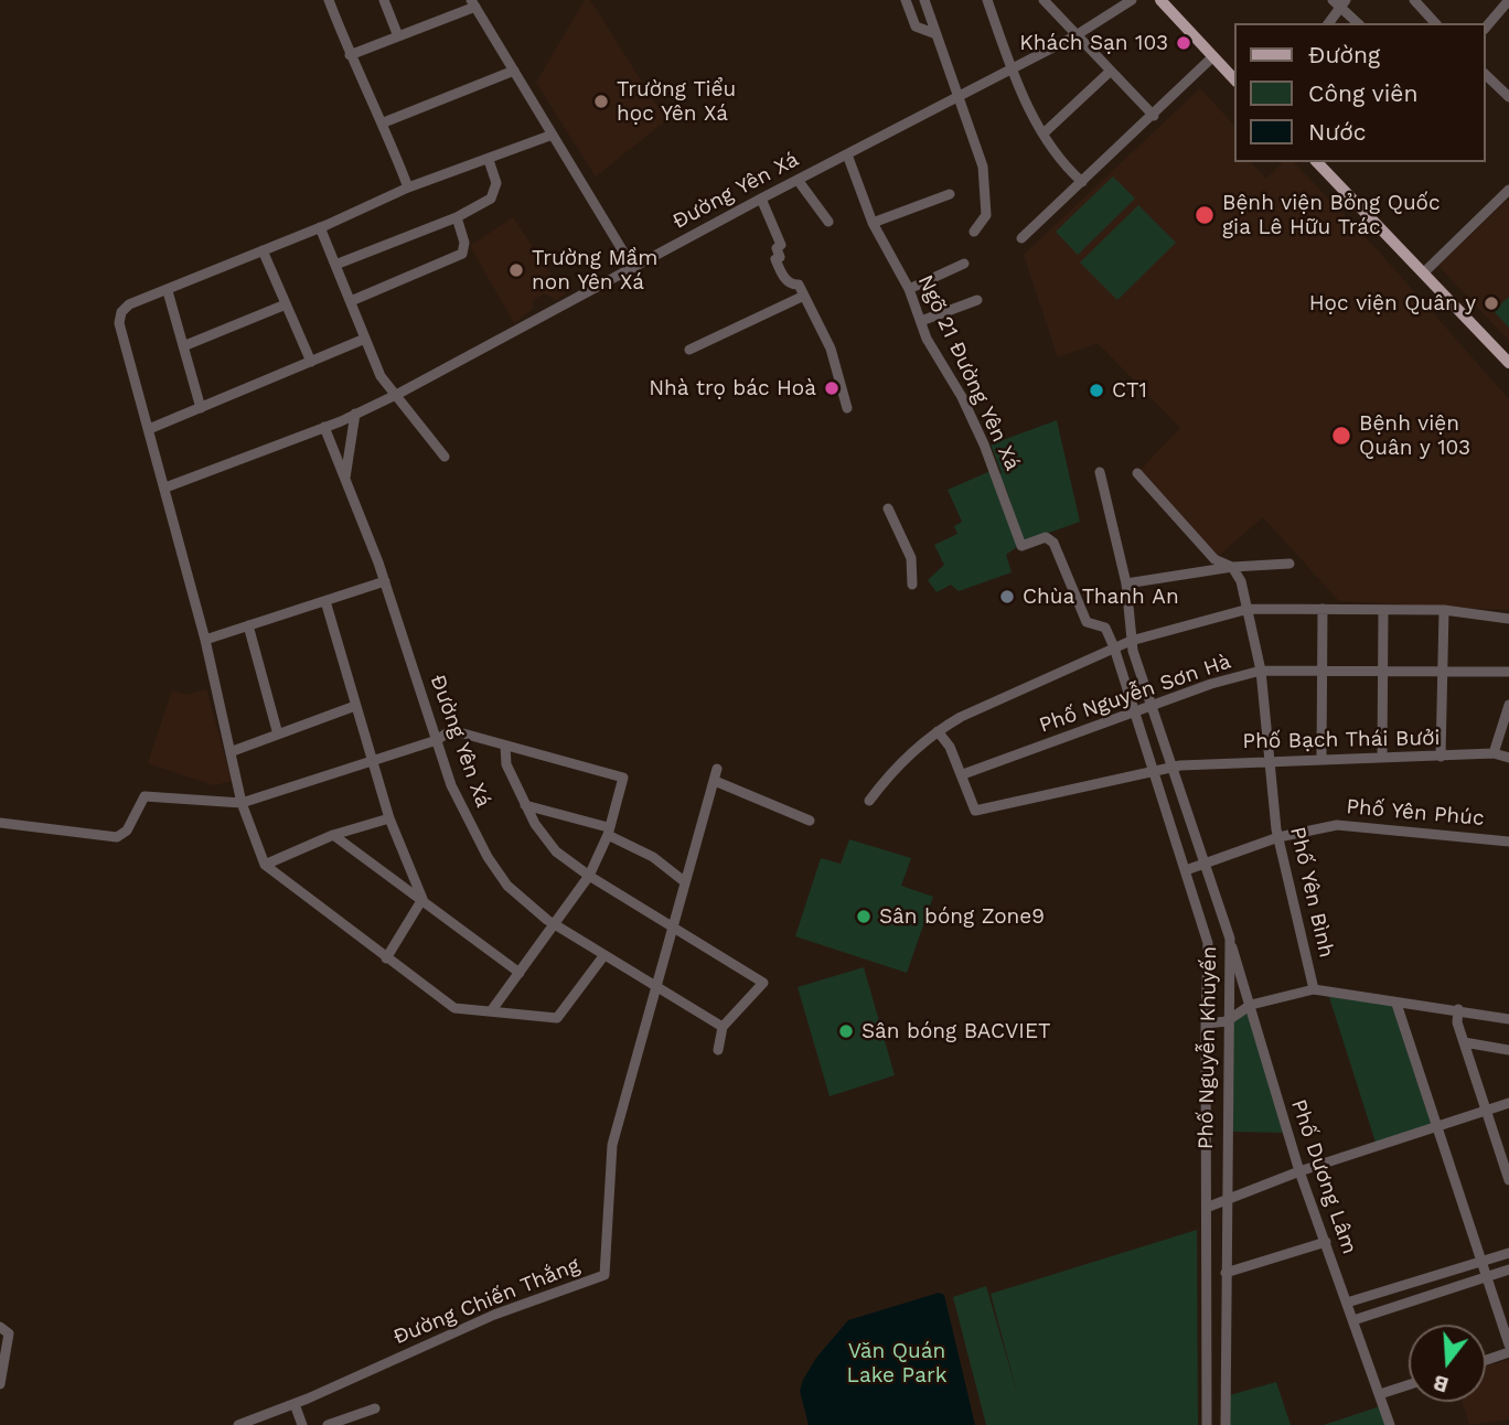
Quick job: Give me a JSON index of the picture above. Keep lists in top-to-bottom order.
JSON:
{
  "streets": {
    "street": [
      "Đường Yên Xá",
      "Ngõ 21 Đường Yên Xá",
      "Phố Nguyễn Sơn Hà",
      "Phố Bạch Thái Bưởi",
      "Phố Yên Phúc",
      "Phố Yên Bình",
      "Phố Nguyễn Khuyến",
      "Phố Dương Lâm",
      "Đường Chiến Thắng"
    ]
  },
  "crossings": [
    ["Đường Yên Xá", "Ngõ 21 Đường Yên Xá"],
    ["Đường Yên Xá", "Đường Chiến Thắng"],
    ["Ngõ 21 Đường Yên Xá", "Phố Nguyễn Khuyến"],
    ["Phố Nguyễn Sơn Hà", "Phố Bạch Thái Bưởi"],
    ["Phố Nguyễn Sơn Hà", "Phố Yên Bình"],
    ["Phố Nguyễn Sơn Hà", "Phố Nguyễn Khuyến"],
    ["Phố Bạch Thái Bưởi", "Phố Yên Bình"],
    ["Phố Bạch Thái Bưởi", "Phố Nguyễn Khuyến"],
    ["Phố Yên Phúc", "Phố Yên Bình"],
    ["Phố Yên Phúc", "Phố Nguyễn Khuyến"],
    ["Phố Nguyễn Khuyến", "Phố Dương Lâm"]
  ],
  "parks": ["Văn Quán Lake Park"],
  "places": [
    "Khách Sạn 103",
    "Trường Tiểu học Yên Xá",
    "Bệnh viện Bỏng Quốc gia Lê Hữu Trác",
    "Trường Mầm non Yên Xá",
    "Học viện Quân y",
    "Nhà trọ bác Hoà",
    "CT1",
    "Bệnh viện Quân y 103",
    "Chùa Thanh An",
    "Sân bóng Zone9",
    "Sân bóng BACVIET"
  ],
  "legend": ["Đường", "Công viên", "Nước"],
  "north": "bottom"
}
